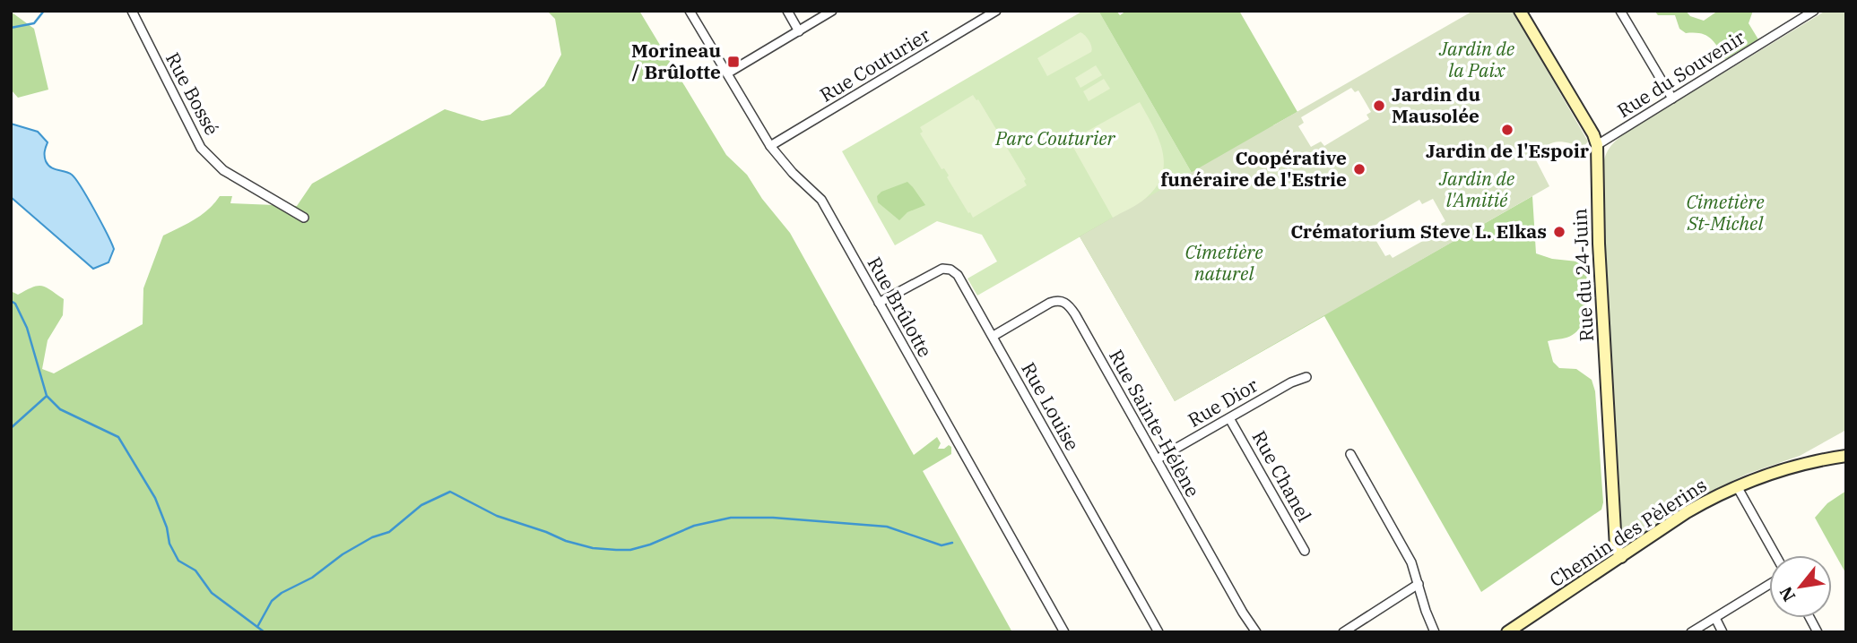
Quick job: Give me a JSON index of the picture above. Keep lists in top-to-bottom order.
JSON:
{
  "streets": {
    "street": [
      "Rue Couturier",
      "Rue du Souvenir",
      "Rue Bossé",
      "Rue du 24-Juin",
      "Rue Brûlotte",
      "Rue Dior",
      "Rue Louise",
      "Rue Sainte-Hélène",
      "Rue Chanel",
      "Chemin des Pèlerins"
    ]
  },
  "crossings": [
    ["Rue Couturier", "Rue Brûlotte"],
    ["Rue du Souvenir", "Rue du 24-Juin"],
    ["Rue du 24-Juin", "Chemin des Pèlerins"],
    ["Rue Brûlotte", "Rue Louise"],
    ["Rue Dior", "Rue Sainte-Hélène"],
    ["Rue Dior", "Rue Chanel"],
    ["Rue Louise", "Rue Sainte-Hélène"]
  ],
  "parks": [
    "Jardin de la Paix",
    "Parc Couturier",
    "Jardin de l'Amitié",
    "Cimetière St-Michel",
    "Cimetière naturel"
  ],
  "places": {
    "transit": ["Morineau / Brûlotte"],
    "other": [
      "Jardin du Mausolée",
      "Jardin de l'Espoir",
      "Coopérative funéraire de l'Estrie",
      "Crématorium Steve L. Elkas"
    ]
  },
  "north": "bottom left"
}
